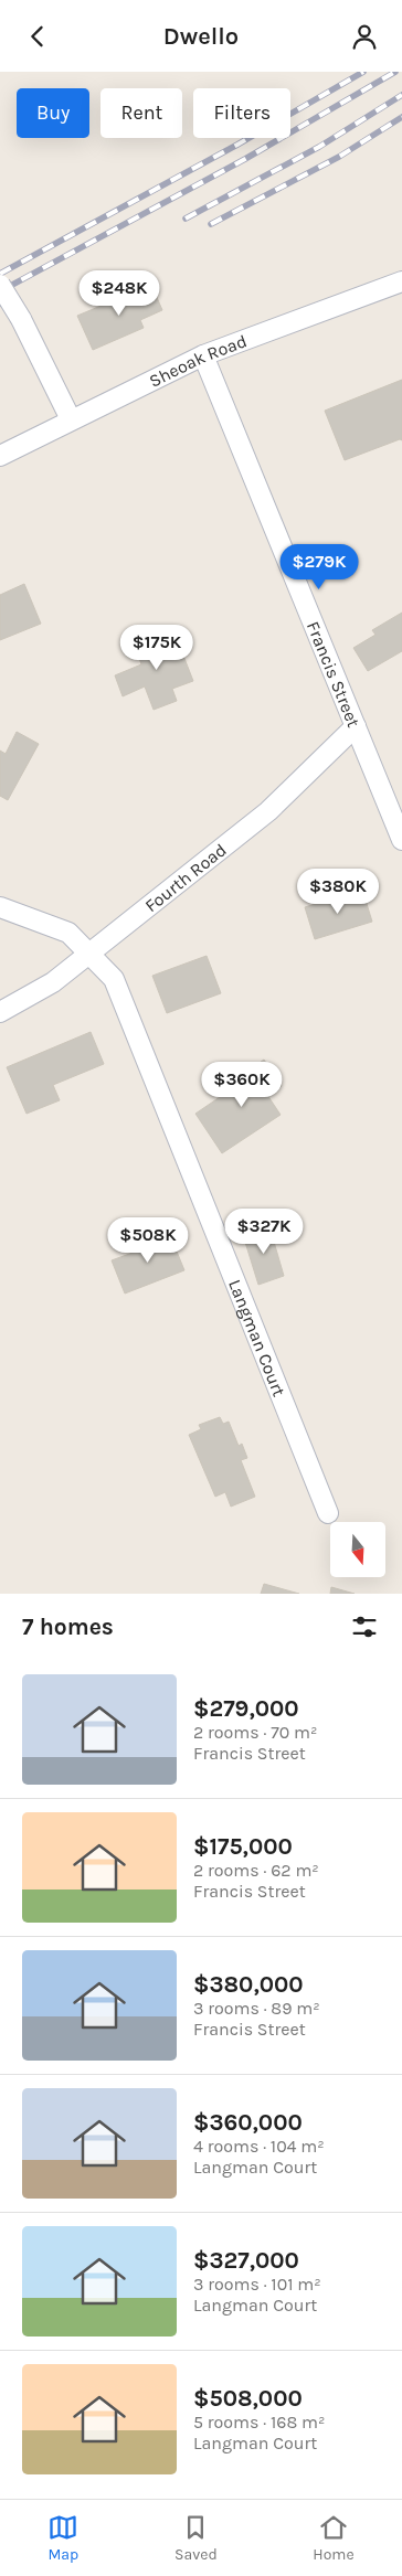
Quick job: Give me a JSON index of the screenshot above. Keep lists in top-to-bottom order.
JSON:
{
  "streets": {
    "street": [
      "Sheoak Road",
      "Francis Street",
      "Fourth Road",
      "Langman Court"
    ]
  },
  "crossings": [
    ["Sheoak Road", "Francis Street"],
    ["Francis Street", "Fourth Road"],
    ["Fourth Road", "Langman Court"]
  ],
  "north": "bottom",
  "page": {
    "header": "Dwello",
    "chip": ["Buy", "Rent", "Filters"],
    "price": [
      "$248K",
      "$279K",
      "$175K",
      "$380K",
      "$360K",
      "$327K",
      "$508K"
    ],
    "heading": "7 homes",
    "list": [
      {
        "name": "$279,000",
        "note": "2 rooms · 70 m² · Francis Street"
      },
      {
        "name": "$175,000",
        "note": "2 rooms · 62 m² · Francis Street"
      },
      {
        "name": "$380,000",
        "note": "3 rooms · 89 m² · Francis Street"
      },
      {
        "name": "$360,000",
        "note": "4 rooms · 104 m² · Langman Court"
      },
      {
        "name": "$327,000",
        "note": "3 rooms · 101 m² · Langman Court"
      },
      {
        "name": "$508,000",
        "note": "5 rooms · 168 m² · Langman Court"
      }
    ],
    "tabs": ["Map", "Saved", "Home"]
  }
}
